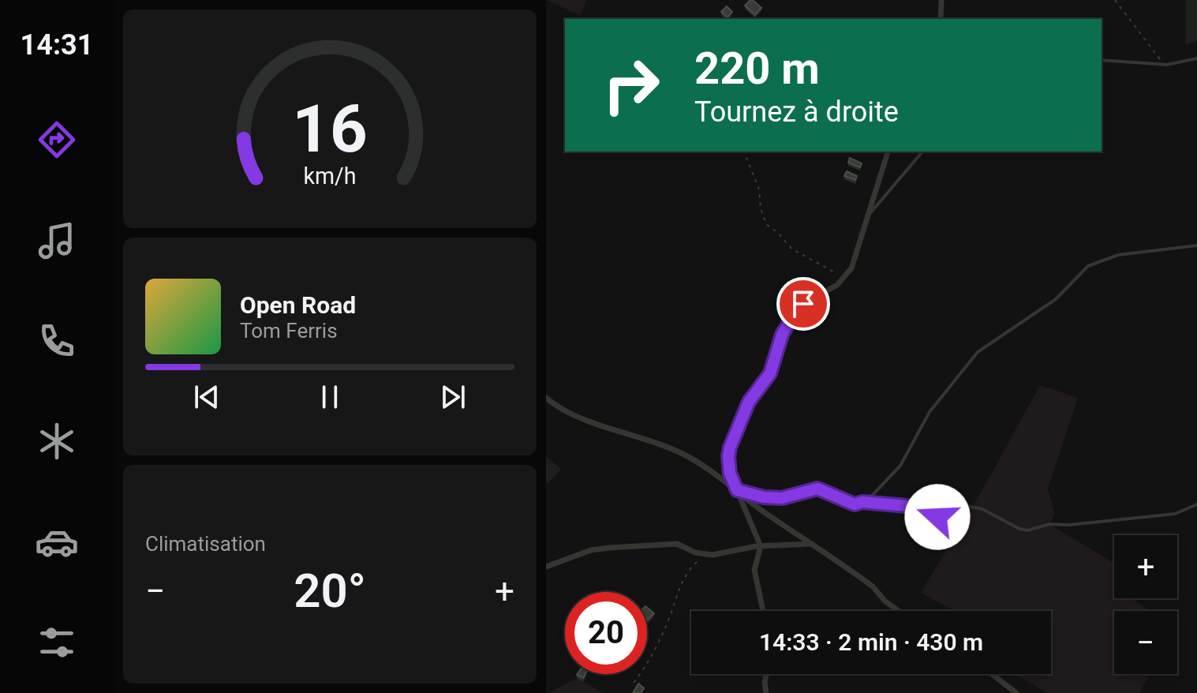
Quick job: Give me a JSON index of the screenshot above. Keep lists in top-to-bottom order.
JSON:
{
  "page": {
    "tabs": "14:31",
    "turn": ["220 m", "Tournez à droite"],
    "song": ["Open Road", "Tom Ferris"],
    "tile": "Climatisation",
    "map_buttons": ["+", "−"],
    "heat": ["−", "20°", "+"],
    "limit": "20",
    "trip": "14:33 · 2 min · 430 m",
    "gauge": ["16", "km/h"]
  }
}
